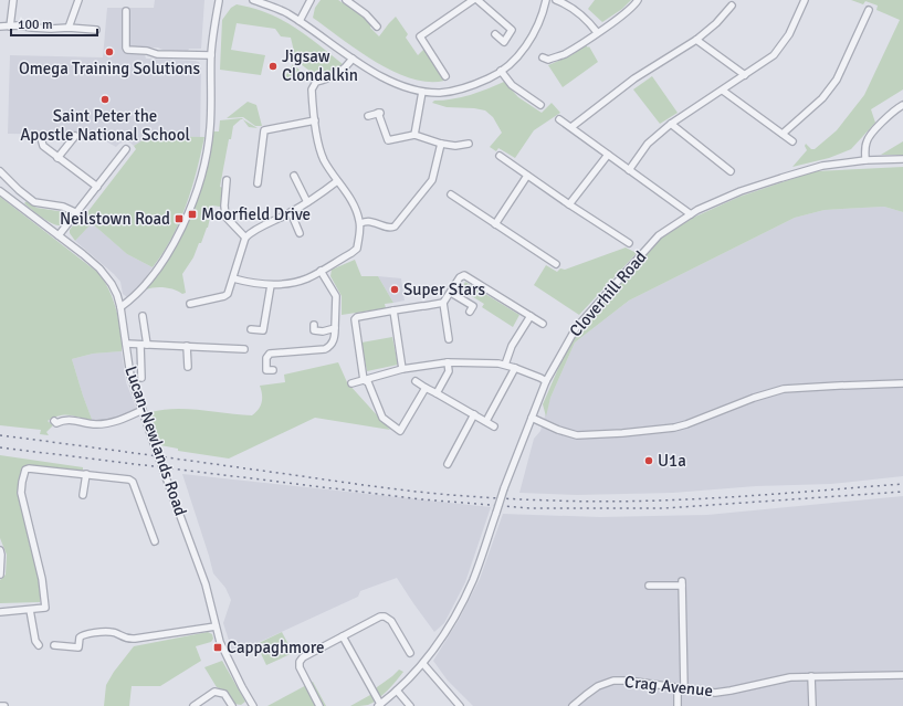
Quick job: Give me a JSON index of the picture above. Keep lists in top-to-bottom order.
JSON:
{
  "streets": {
    "street": ["Cloverhill Road", "Lucan-Newlands Road", "Crag Avenue"]
  },
  "places": {
    "other": [
      "Omega Training Solutions",
      "Jigsaw Clondalkin",
      "Saint Peter the Apostle National School",
      "Super Stars",
      "U1a"
    ],
    "transit": ["Moorfield Drive", "Neilstown Road", "Cappaghmore"]
  },
  "scale_bar": "100 m"
}
